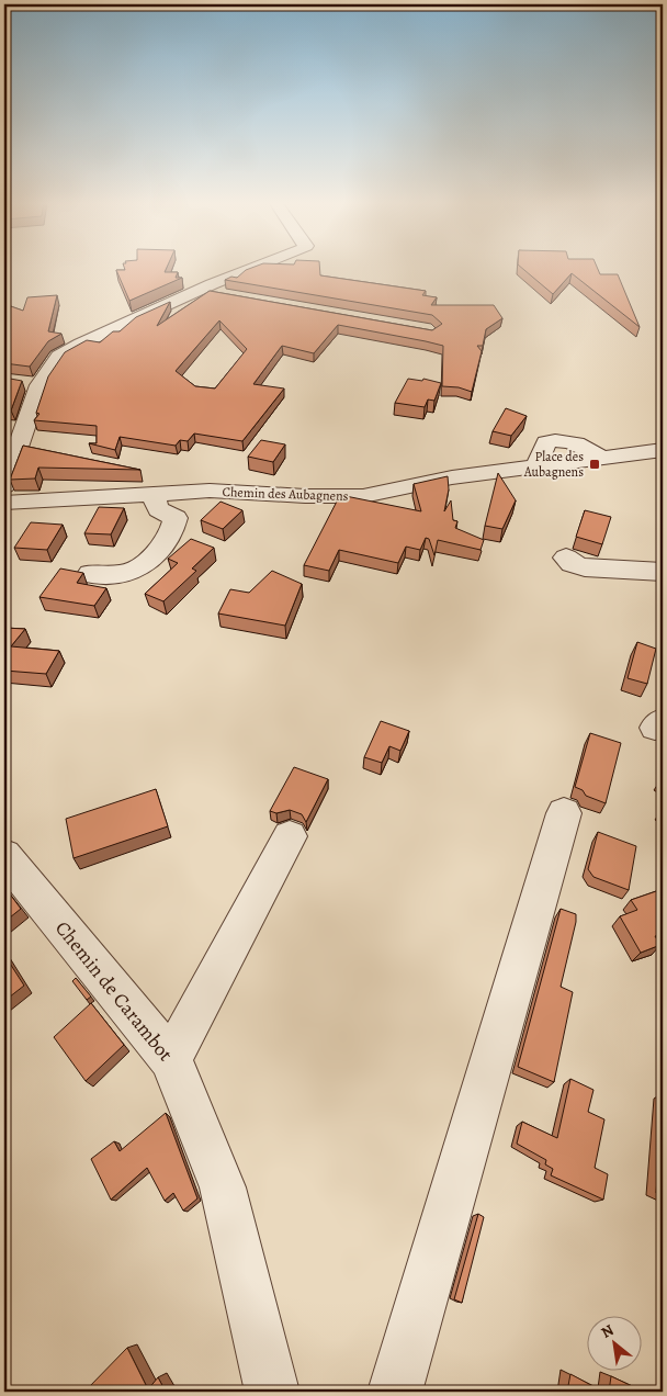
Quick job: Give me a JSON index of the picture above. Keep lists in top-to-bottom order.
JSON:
{
  "streets": {
    "street": ["Chemin des Aubagnens", "Chemin de Carambot"]
  },
  "places": {
    "transit": ["Place des Aubagnens"]
  },
  "north": "top left"
}
